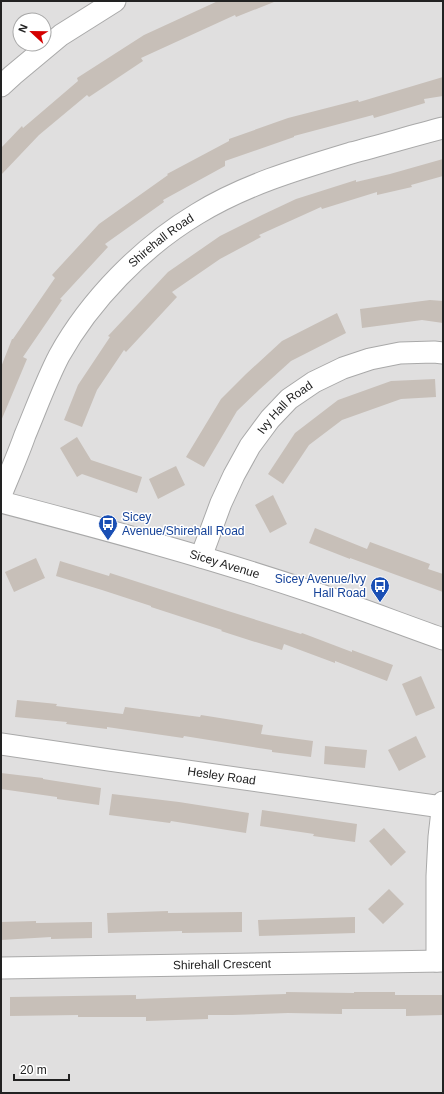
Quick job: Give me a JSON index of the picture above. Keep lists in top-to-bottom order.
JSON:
{
  "streets": {
    "street": [
      "Shirehall Road",
      "Ivy Hall Road",
      "Sicey Avenue",
      "Hesley Road",
      "Shirehall Crescent"
    ]
  },
  "crossings": [
    ["Ivy Hall Road", "Sicey Avenue"]
  ],
  "places": {
    "bus stop": ["Sicey Avenue/Shirehall Road", "Sicey Avenue/Ivy Hall Road"]
  },
  "scale_bar": "20 m",
  "north": "left"
}
